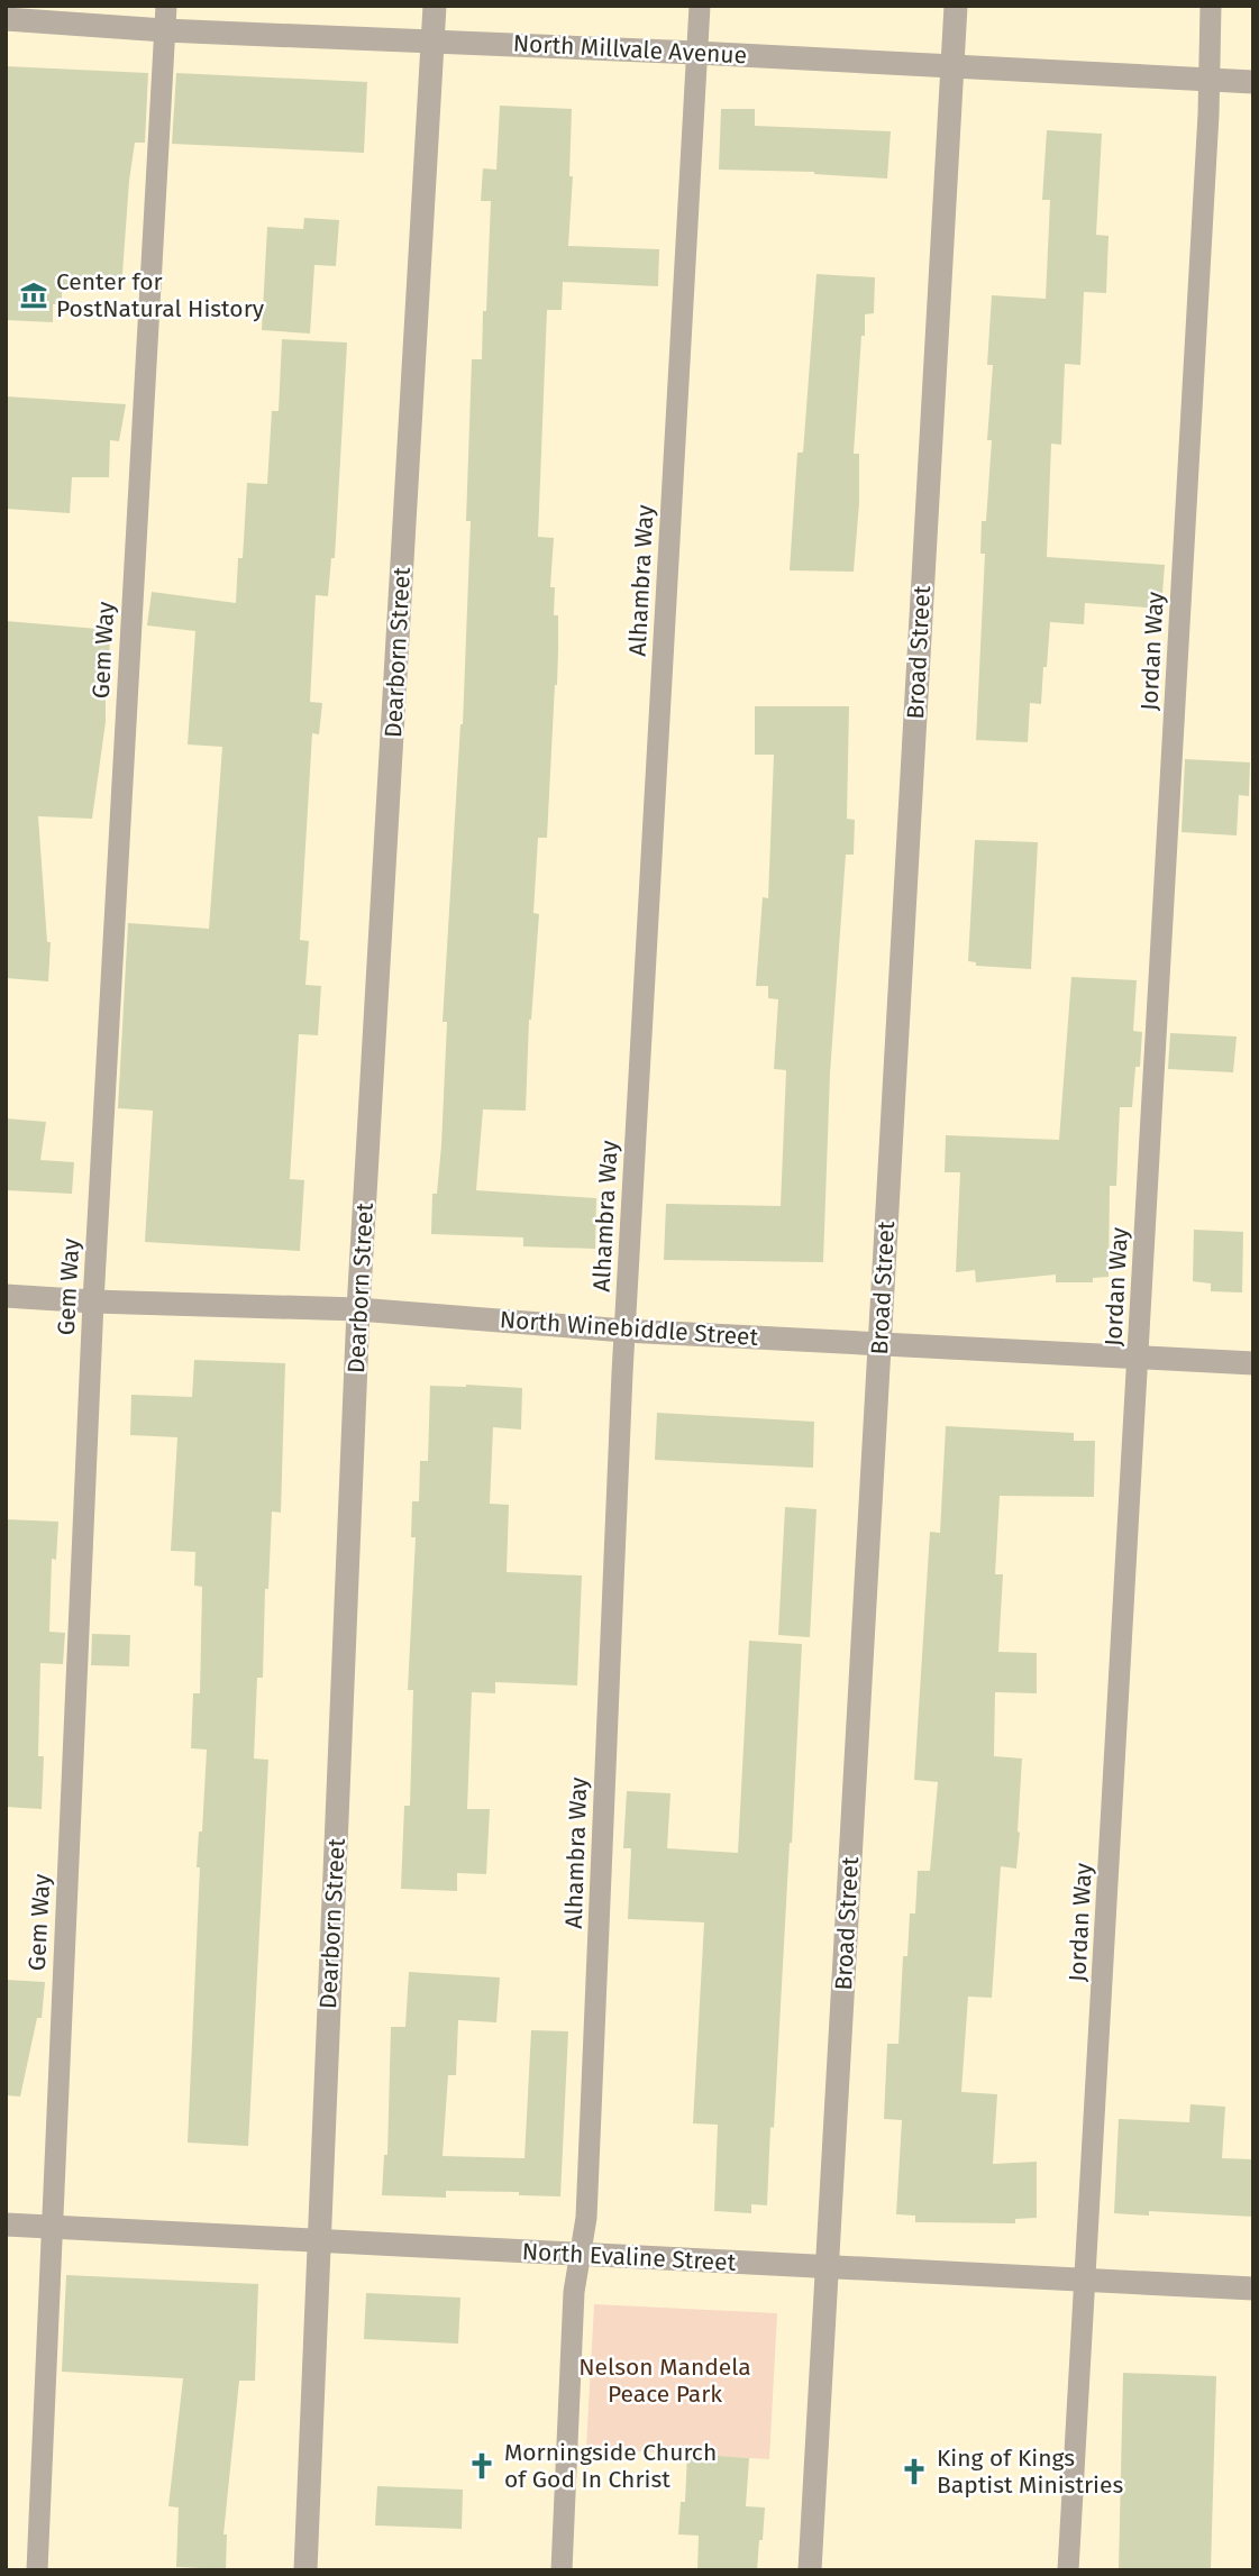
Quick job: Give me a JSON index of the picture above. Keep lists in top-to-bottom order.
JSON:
{
  "streets": {
    "street": [
      "North Millvale Avenue",
      "Dearborn Street",
      "Broad Street",
      "North Winebiddle Street",
      "North Evaline Street"
    ],
    "lane": ["Alhambra Way", "Gem Way", "Jordan Way"]
  },
  "crossings": [
    ["North Millvale Avenue", "Alhambra Way"],
    ["North Millvale Avenue", "Gem Way"],
    ["North Millvale Avenue", "Jordan Way"],
    ["North Millvale Avenue", "Dearborn Street"],
    ["North Millvale Avenue", "Broad Street"],
    ["Alhambra Way", "North Winebiddle Street"],
    ["Alhambra Way", "North Evaline Street"],
    ["Gem Way", "North Winebiddle Street"],
    ["Gem Way", "North Evaline Street"],
    ["Jordan Way", "North Winebiddle Street"],
    ["Jordan Way", "North Evaline Street"],
    ["Dearborn Street", "North Winebiddle Street"],
    ["Dearborn Street", "North Evaline Street"],
    ["Broad Street", "North Winebiddle Street"],
    ["Broad Street", "North Evaline Street"]
  ],
  "parks": ["Nelson Mandela Peace Park"],
  "places": {
    "museum": ["Center for PostNatural History"],
    "church": ["Morningside Church of God In Christ", "King of Kings Baptist Ministries"]
  }
}
